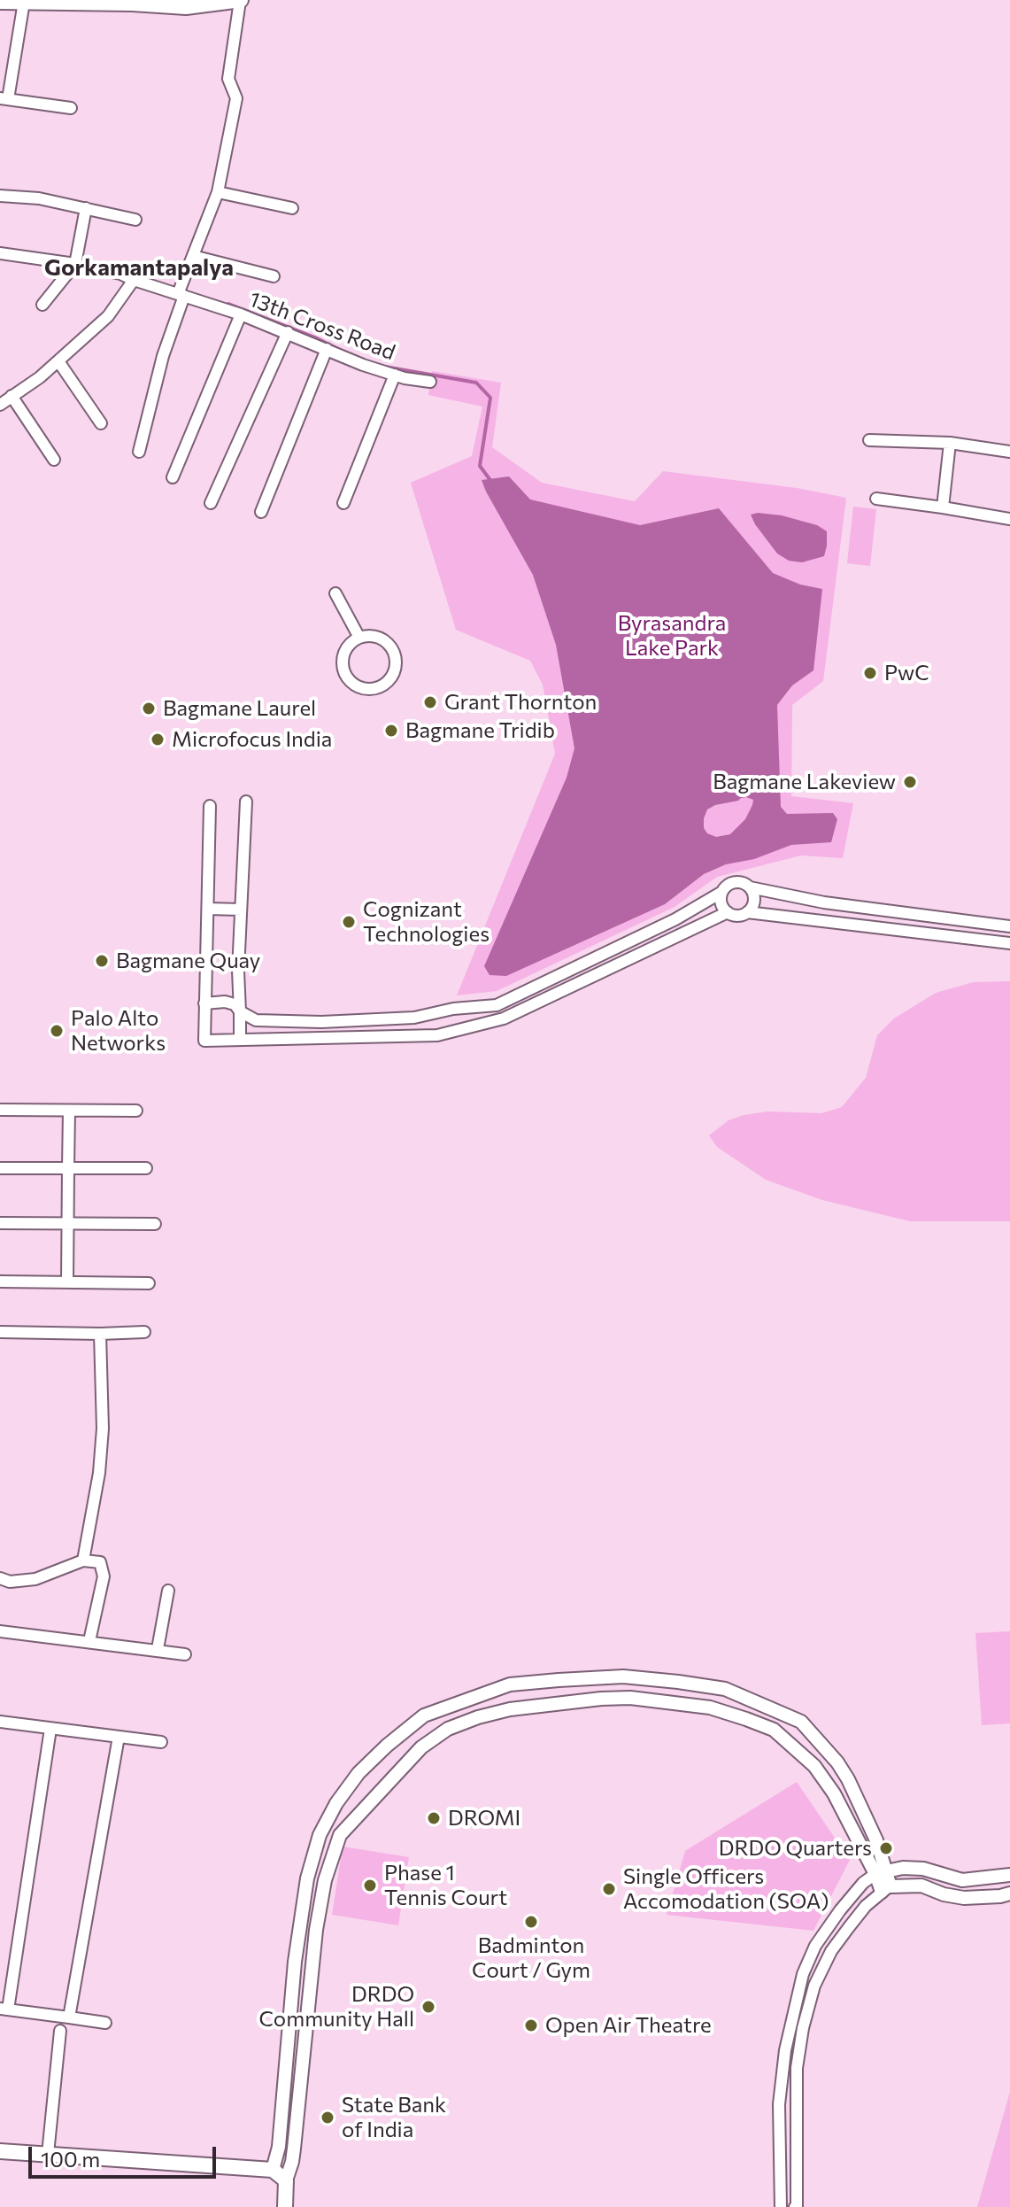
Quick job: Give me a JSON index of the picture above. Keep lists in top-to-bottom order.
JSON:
{
  "streets": {
    "street": ["13th Cross Road"]
  },
  "districts": ["Gorkamantapalya"],
  "parks": ["Byrasandra Lake Park"],
  "places": [
    "PwC",
    "Grant Thornton",
    "Bagmane Laurel",
    "Bagmane Tridib",
    "Microfocus India",
    "Bagmane Lakeview",
    "Cognizant Technologies",
    "Bagmane Quay",
    "Palo Alto Networks",
    "DROMI",
    "DRDO Quarters",
    "Phase 1 Tennis Court",
    "Single Officers Accomodation (SOA)",
    "Badminton Court / Gym",
    "DRDO Community Hall",
    "Open Air Theatre",
    "State Bank of India"
  ],
  "scale_bar": "100 m"
}
